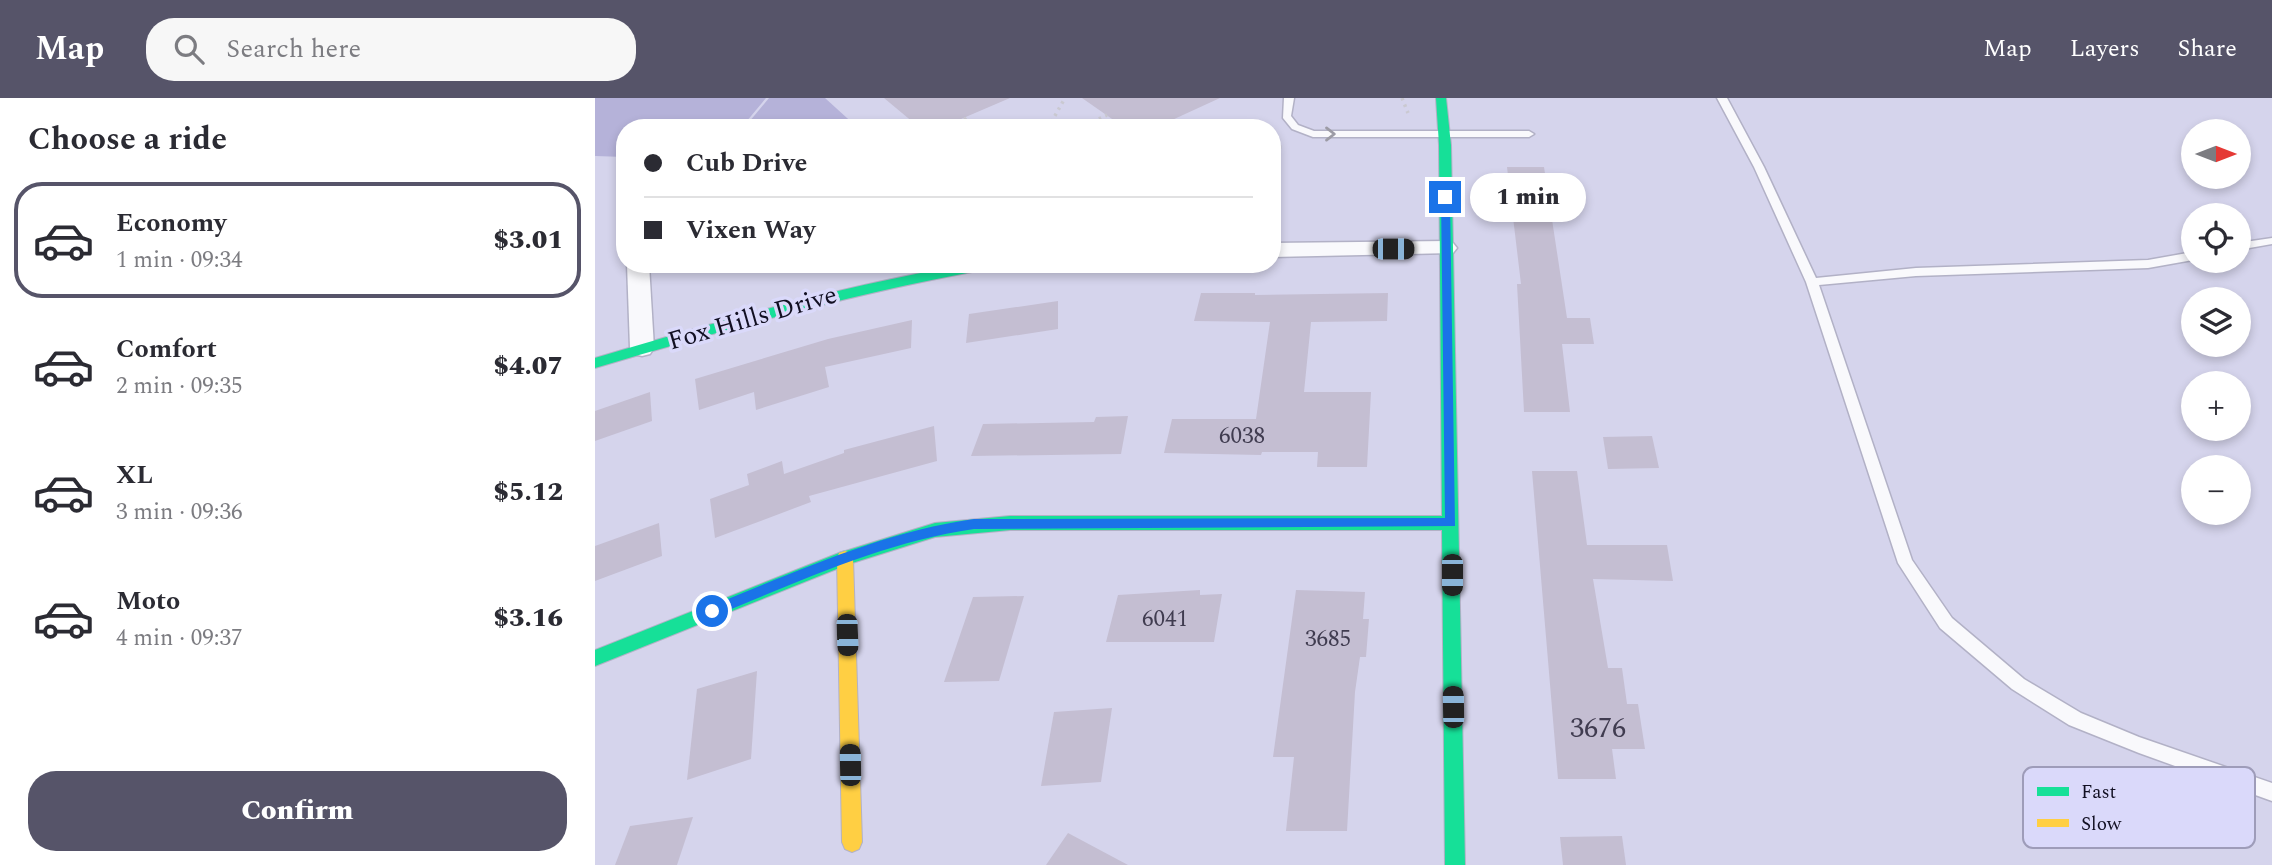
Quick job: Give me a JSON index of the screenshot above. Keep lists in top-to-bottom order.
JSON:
{
  "streets": {
    "street": ["Fox Hills Drive"]
  },
  "house_numbers": [
    "6038",
    "6041",
    "3685",
    "3676"
  ],
  "legend": ["Fast", "Slow"],
  "north": "right",
  "page": {
    "header": "Map",
    "search": "Search here",
    "nav": ["Map", "Layers", "Share"],
    "heading": "Choose a ride",
    "map_buttons": ["+", "−"],
    "banner": ["Cub Drive", "Vixen Way"],
    "bubble": "1 min",
    "list": [
      {
        "name": "Economy",
        "note": "1 min · 09:34",
        "value": "$3.01"
      },
      {
        "name": "Comfort",
        "note": "2 min · 09:35",
        "value": "$4.07"
      },
      {
        "name": "XL",
        "note": "3 min · 09:36",
        "value": "$5.12"
      },
      {
        "name": "Moto",
        "note": "4 min · 09:37",
        "value": "$3.16"
      }
    ],
    "buttons": "Confirm"
  }
}
